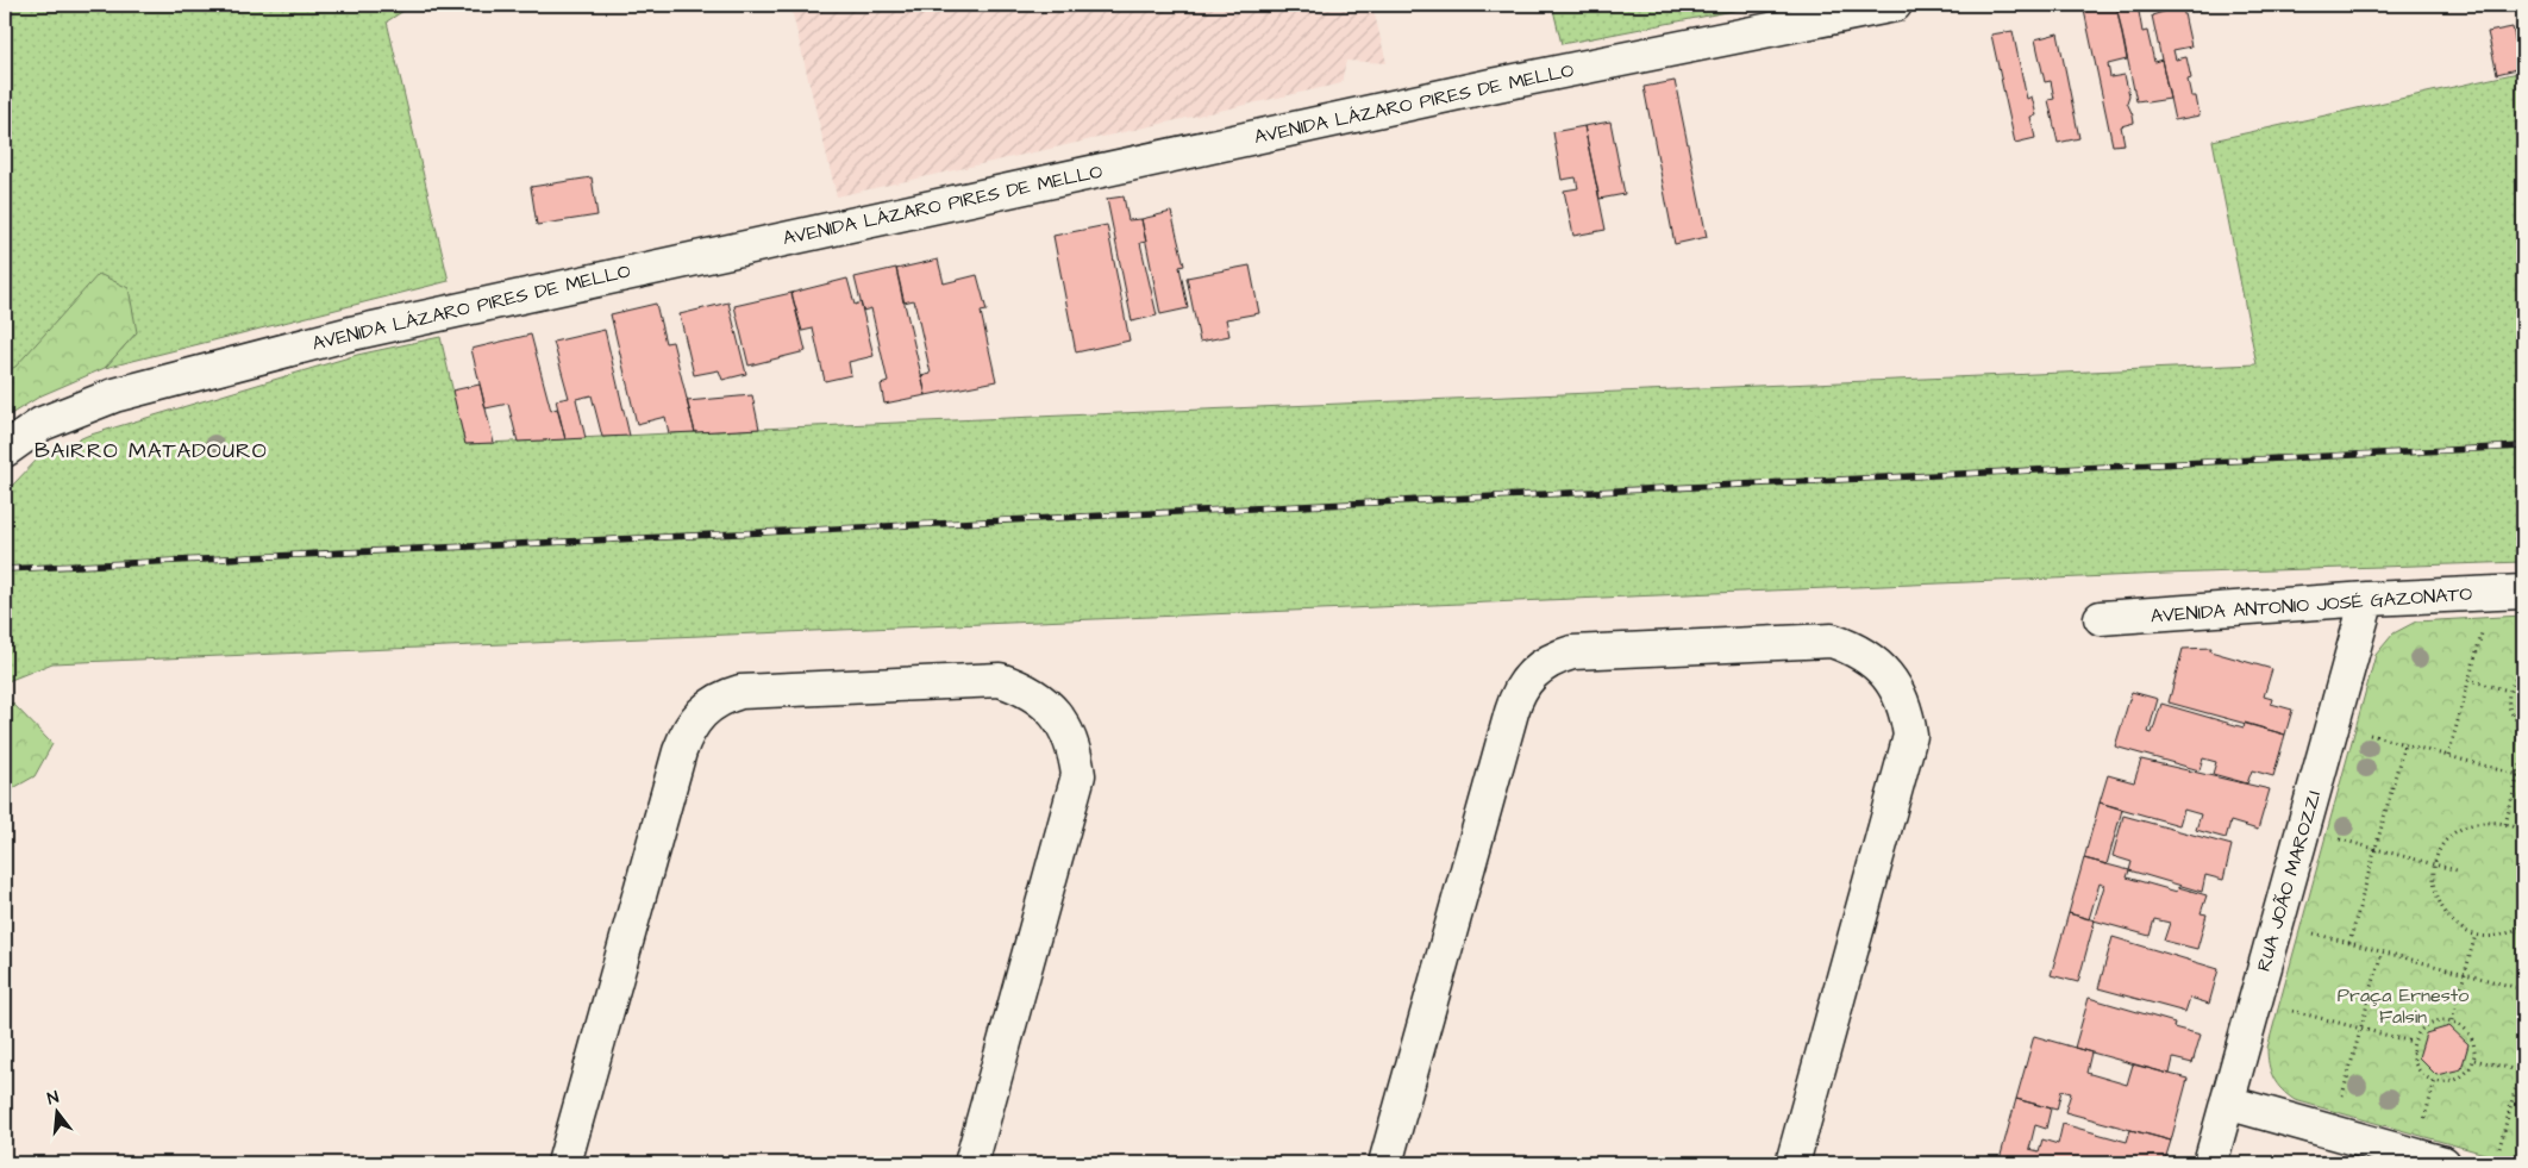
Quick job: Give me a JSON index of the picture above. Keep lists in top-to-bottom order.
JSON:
{
  "streets": {
    "street": ["AVENIDA LÁZARO PIRES DE MELLO", "AVENIDA ANTONIO JOSÉ GAZONATO", "RUA JOÃO MAROZZI"]
  },
  "crossings": [
    ["AVENIDA ANTONIO JOSÉ GAZONATO", "RUA JOÃO MAROZZI"]
  ],
  "districts": ["BAIRRO MATADOURO"],
  "parks": ["Praça Ernesto Falsin"],
  "north": "top"
}
